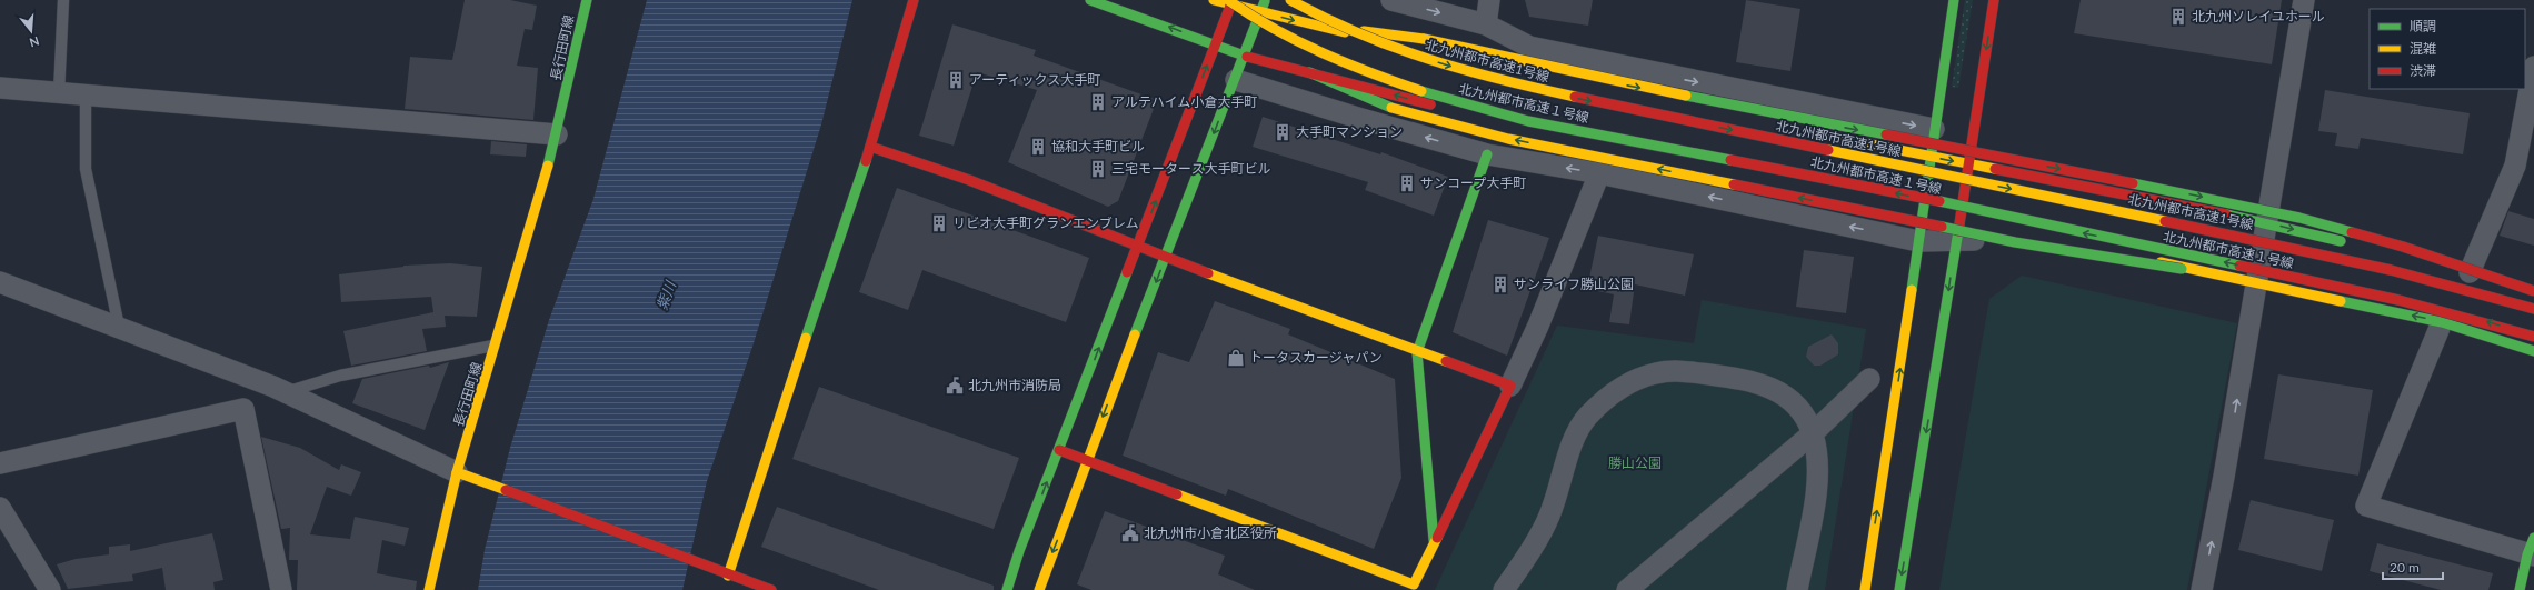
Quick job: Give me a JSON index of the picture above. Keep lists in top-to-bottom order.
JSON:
{
  "streets": {
    "main road": ["長行田町線", "北九州都市高速1号線", "北九州都市高速１号線"]
  },
  "water": ["紫川"],
  "parks": ["勝山公園"],
  "places": {
    "building": [
      "北九州ソレイユホール",
      "アーティックス大手町",
      "アルテハイム小倉大手町",
      "大手町マンション",
      "協和大手町ビル",
      "三宅モータース大手町ビル",
      "サンコープ大手町",
      "リビオ大手町グランエンブレム",
      "サンライフ勝山公園"
    ],
    "shop": ["トータスカージャパン"],
    "public building": ["北九州市消防局", "北九州市小倉北区役所"]
  },
  "legend": ["順調", "混雑", "渋滞"],
  "scale_bar": "20 m",
  "north": "bottom"
}
